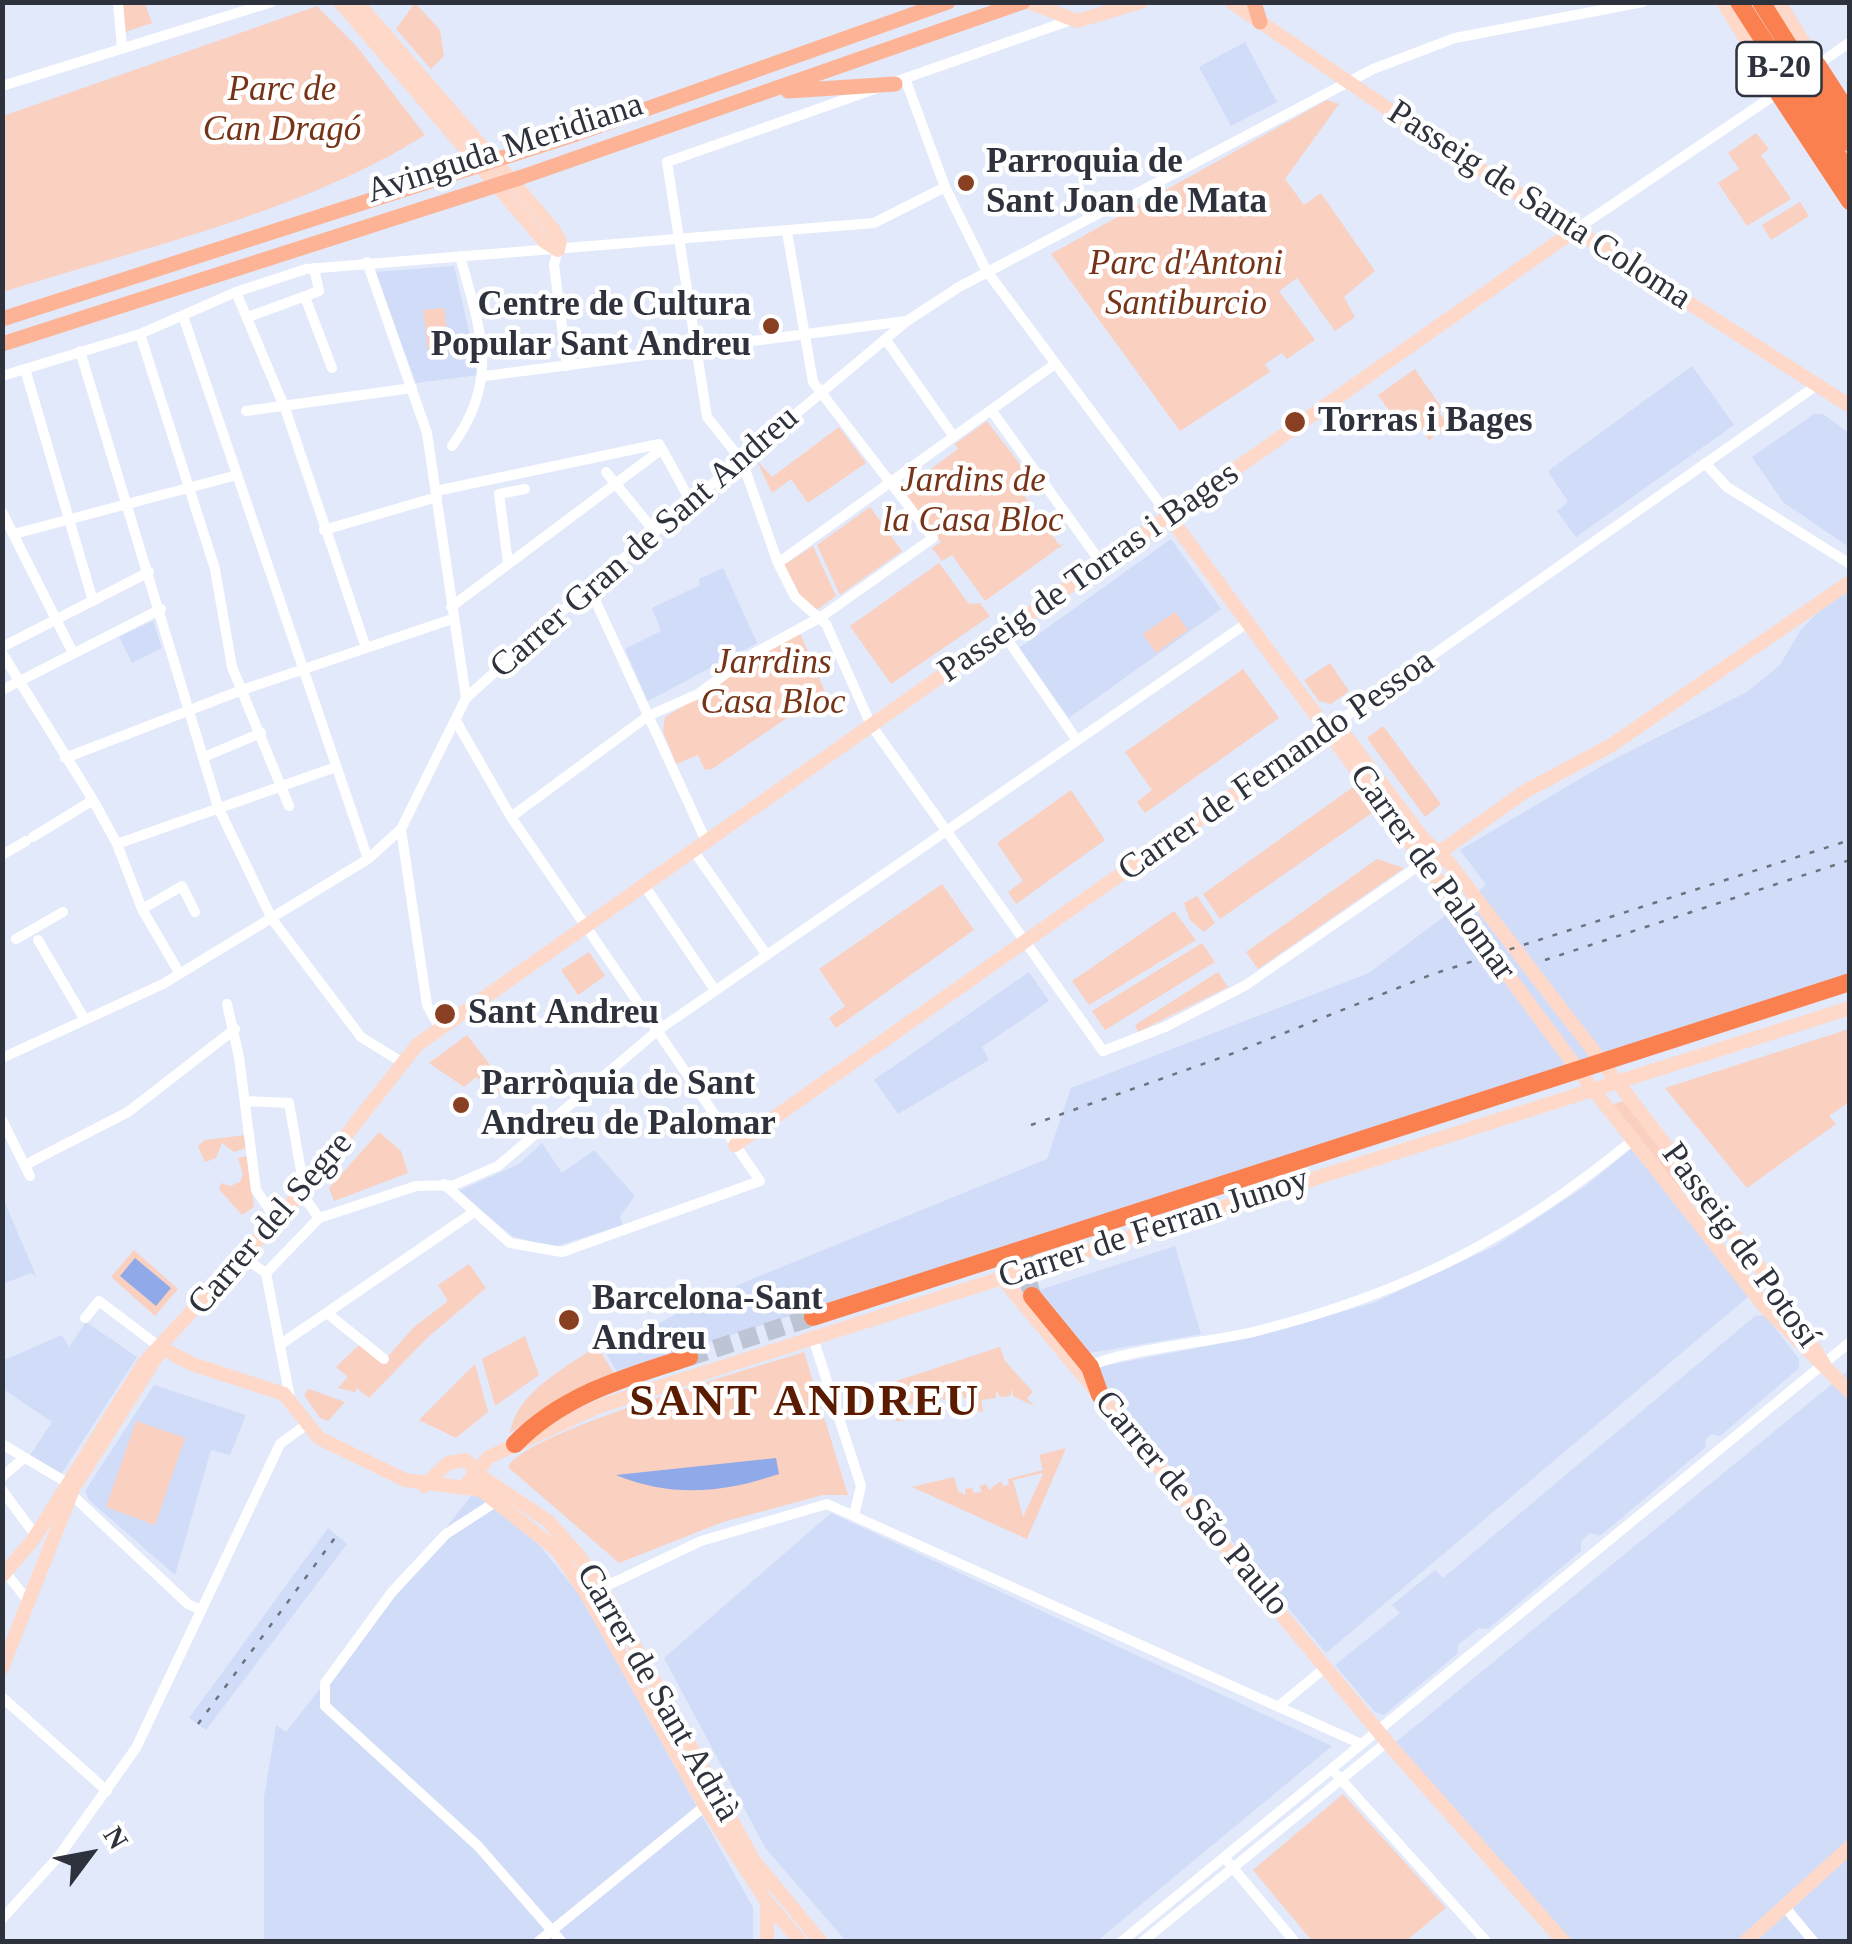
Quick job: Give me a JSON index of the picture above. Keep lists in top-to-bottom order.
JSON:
{
  "streets": {
    "highway": ["B-20"],
    "main road": ["Avinguda Meridiana"],
    "street": [
      "Passeig de Santa Coloma",
      "Carrer Gran de Sant Andreu",
      "Passeig de Torras i Bages",
      "Carrer de Fernando Pessoa",
      "Carrer de Palomar",
      "Carrer del Segre",
      "Carrer de Ferran Junoy",
      "Passeig de Potosí",
      "Carrer de São Paulo",
      "Carrer de Sant Adrià"
    ]
  },
  "crossings": [
    ["Avinguda Meridiana", "Carrer de Palomar"],
    ["Passeig de Santa Coloma", "Carrer Gran de Sant Andreu"],
    ["Passeig de Santa Coloma", "Passeig de Torras i Bages"],
    ["Passeig de Santa Coloma", "Carrer de Fernando Pessoa"],
    ["Carrer Gran de Sant Andreu", "Carrer de Palomar"],
    ["Passeig de Torras i Bages", "Carrer de Palomar"],
    ["Passeig de Torras i Bages", "Carrer del Segre"],
    ["Carrer de Fernando Pessoa", "Carrer de Palomar"],
    ["Carrer de Palomar", "Carrer de Ferran Junoy"],
    ["Carrer de Palomar", "Passeig de Potosí"],
    ["Carrer de Ferran Junoy", "Passeig de Potosí"],
    ["Carrer de Ferran Junoy", "Carrer de São Paulo"],
    ["Carrer de Ferran Junoy", "Carrer de Sant Adrià"]
  ],
  "districts": ["SANT ANDREU"],
  "parks": [
    "Parc de Can Dragó",
    "Parc d'Antoni Santiburcio",
    "Jardins de la Casa Bloc",
    "Jarrdins Casa Bloc"
  ],
  "places": [
    "Parroquia de Sant Joan de Mata",
    "Centre de Cultura Popular Sant Andreu",
    "Torras i Bages",
    "Sant Andreu",
    "Parròquia de Sant Andreu de Palomar",
    "Barcelona-Sant Andreu"
  ],
  "north": "top right"
}
